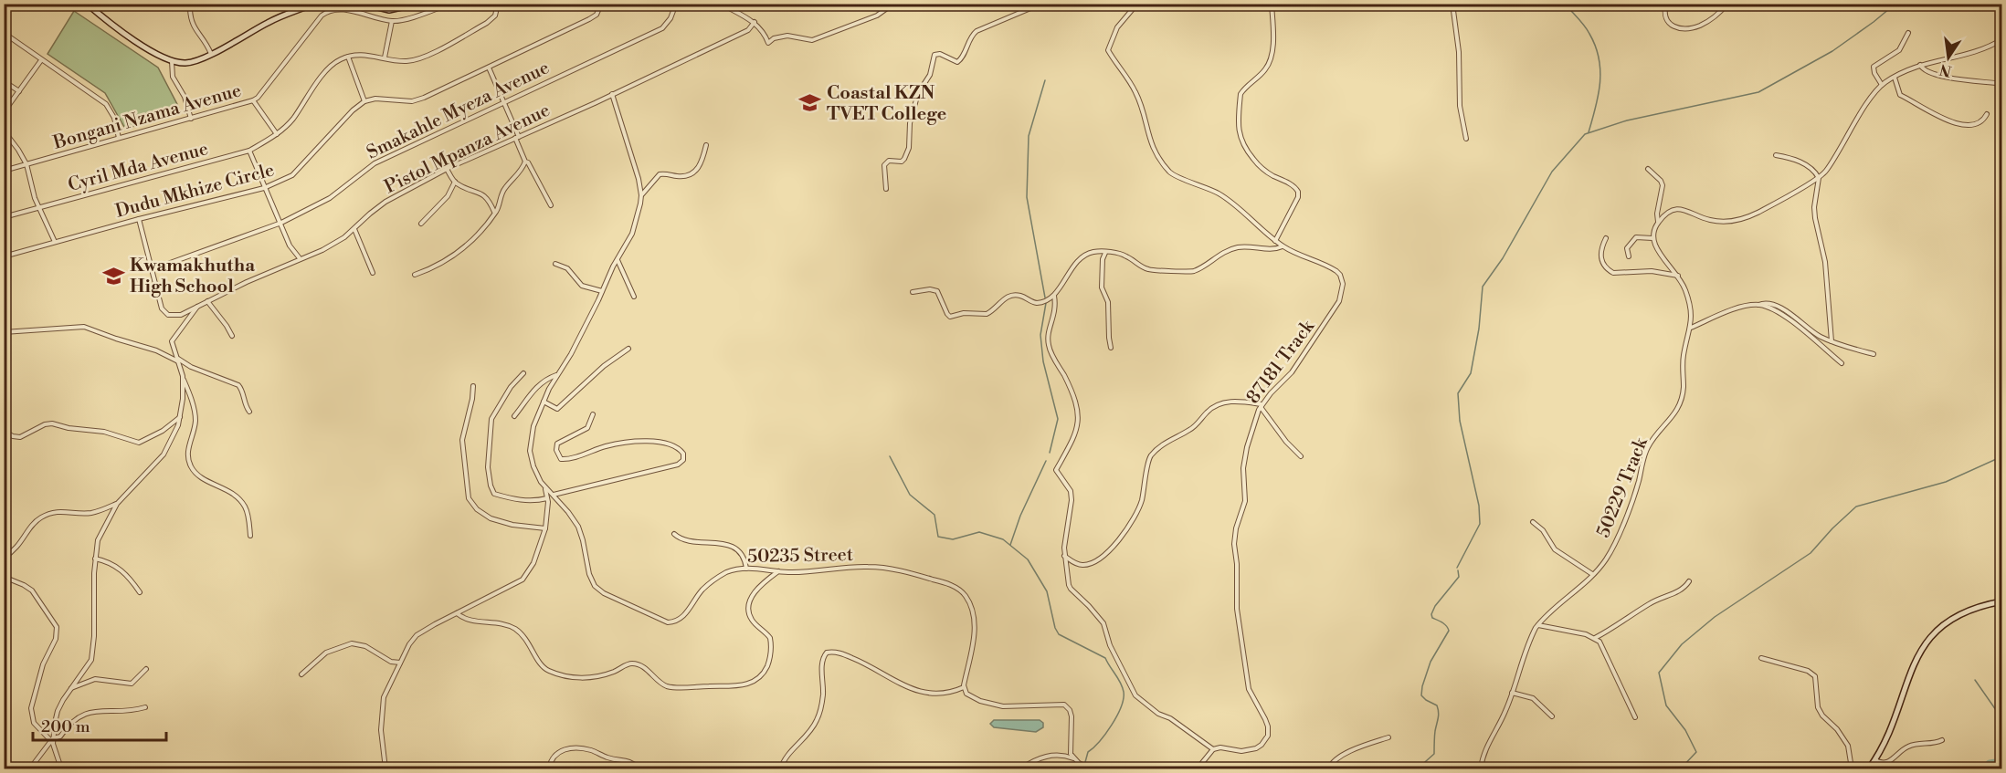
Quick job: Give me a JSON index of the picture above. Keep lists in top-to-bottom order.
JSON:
{
  "streets": {
    "street": [
      "Smakahle Myeza Avenue",
      "Bongani Nzama Avenue",
      "Pistol Mpanza Avenue",
      "Cyril Mda Avenue",
      "Dudu Mkhize Circle",
      "87181 Track",
      "50229 Track",
      "50235 Street"
    ]
  },
  "crossings": [
    ["Smakahle Myeza Avenue", "Pistol Mpanza Avenue"],
    ["Pistol Mpanza Avenue", "Dudu Mkhize Circle"],
    ["Pistol Mpanza Avenue", "50235 Street"]
  ],
  "places": {
    "school or university": ["Coastal KZN TVET College", "Kwamakhutha High School"]
  },
  "scale_bar": "200 m",
  "north": "bottom"
}
